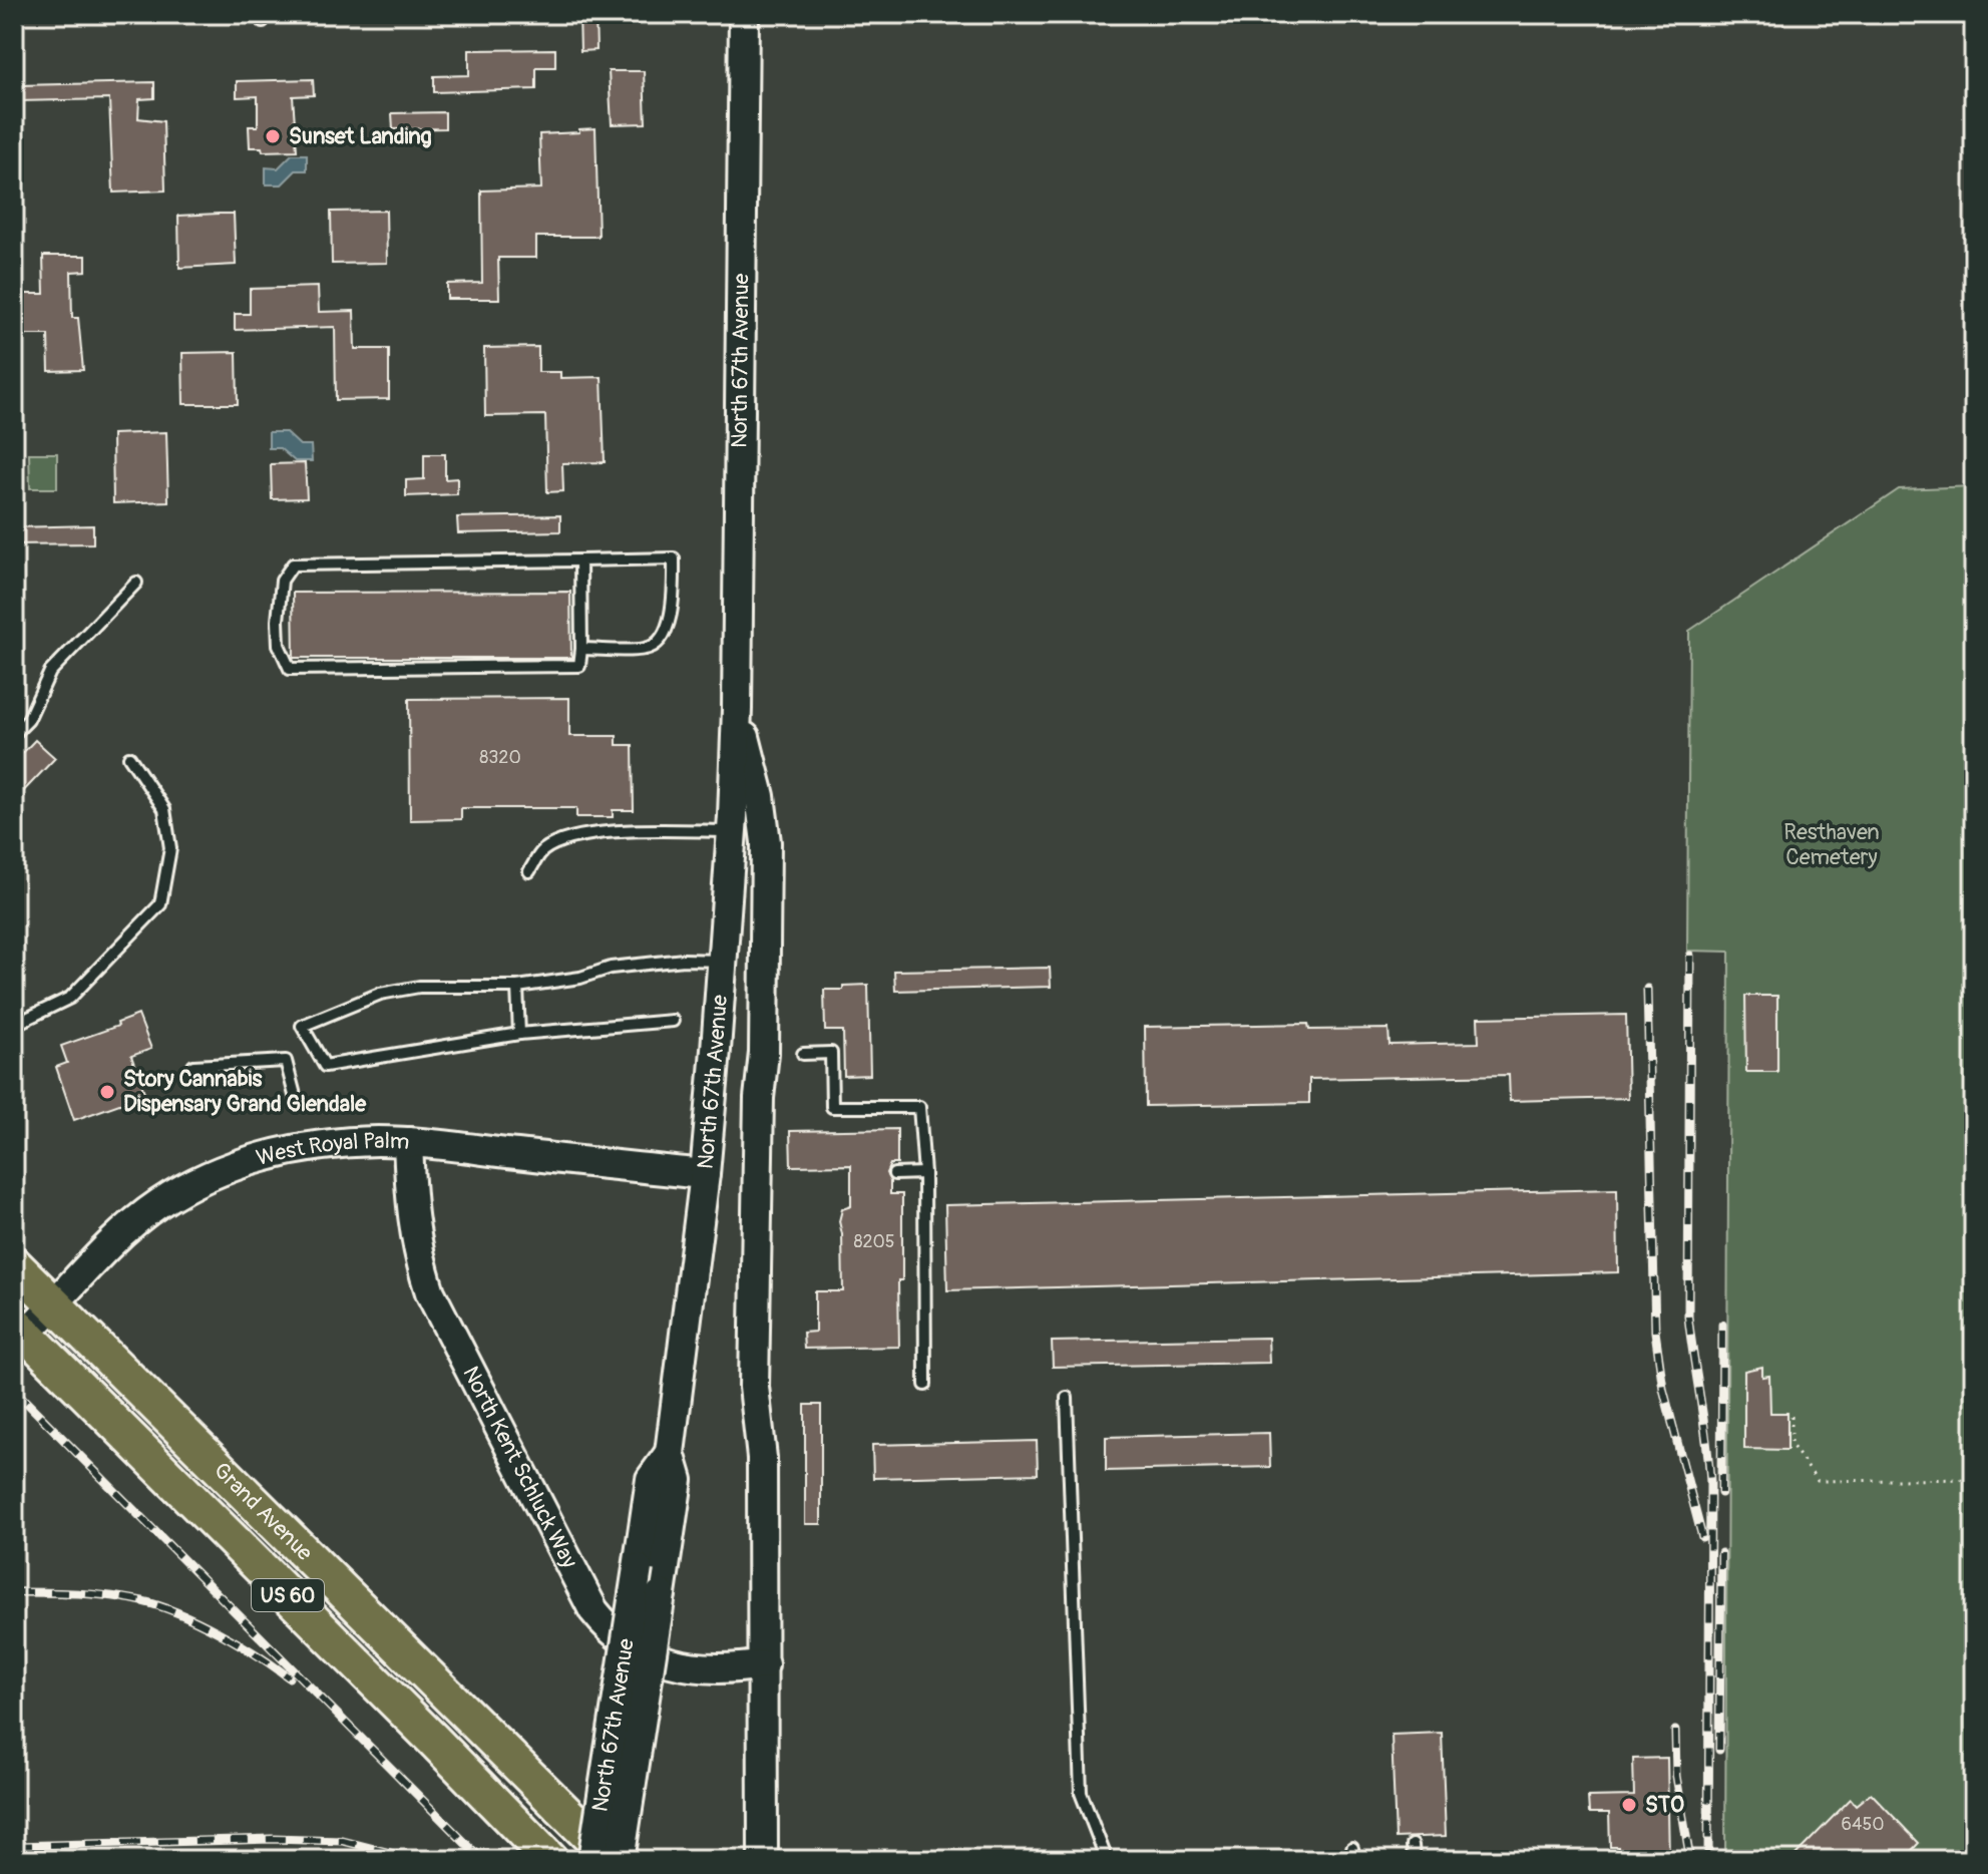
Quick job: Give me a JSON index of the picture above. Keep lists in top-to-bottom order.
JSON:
{
  "streets": {
    "highway": ["Grand Avenue", "US 60"],
    "main road": ["North 67th Avenue", "West Royal Palm", "North Kent Schluck Way"]
  },
  "crossings": [
    ["North 67th Avenue", "West Royal Palm"],
    ["North 67th Avenue", "North Kent Schluck Way"],
    ["North 67th Avenue", "Grand Avenue"],
    ["West Royal Palm", "North Kent Schluck Way"],
    ["West Royal Palm", "Grand Avenue"]
  ],
  "parks": ["Resthaven Cemetery"],
  "places": ["Sunset Landing", "Story Cannabis Dispensary Grand Glendale", "STO"],
  "house_numbers": ["8320", "8205", "6450"]
}
